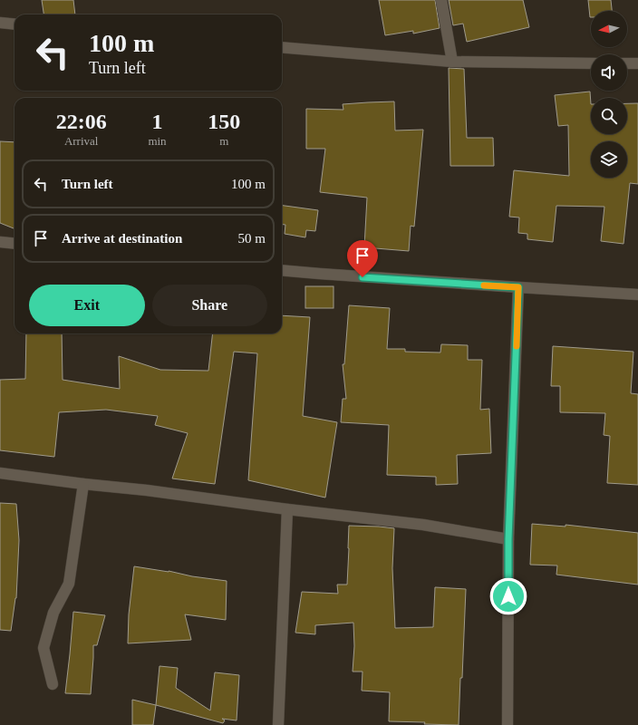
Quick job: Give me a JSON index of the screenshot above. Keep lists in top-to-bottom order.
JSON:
{
  "north": "left",
  "page": {
    "turn": ["100 m", "Turn left"],
    "eta": [
      "22:06",
      "Arrival",
      "1",
      "min",
      "150",
      "m"
    ],
    "list": [
      {
        "name": "Turn left",
        "value": "100 m"
      },
      {
        "name": "Arrive at destination",
        "value": "50 m"
      }
    ],
    "buttons": ["Exit", "Share"]
  }
}
